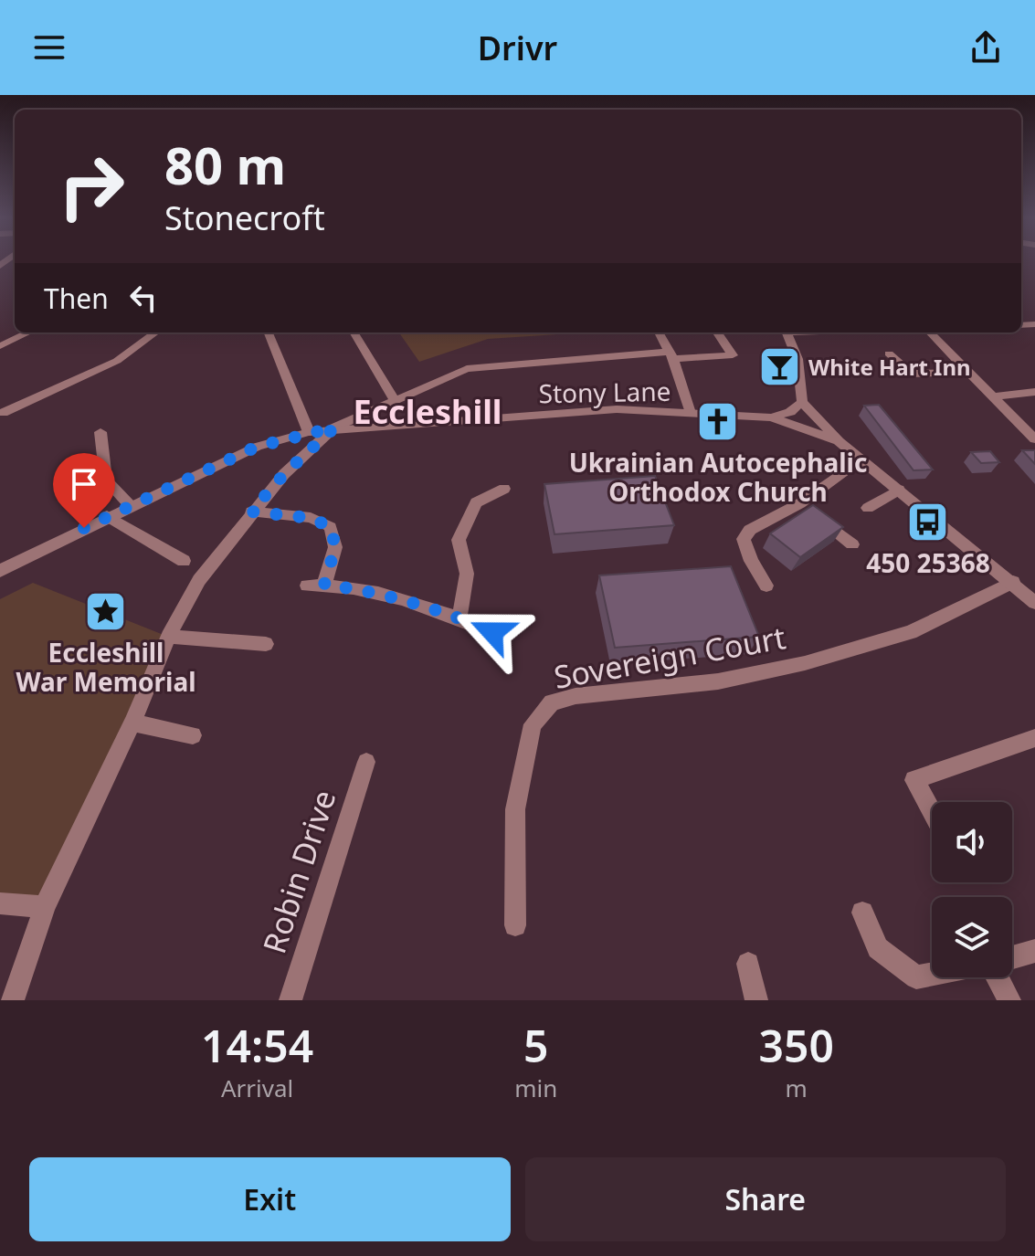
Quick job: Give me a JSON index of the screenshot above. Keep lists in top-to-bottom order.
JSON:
{
  "streets": {
    "street": ["Stony Lane", "Sovereign Court", "Robin Drive"]
  },
  "districts": ["Eccleshill"],
  "places": {
    "bar": ["White Hart Inn"],
    "church": ["Ukrainian Autocephalic Orthodox Church"],
    "bus stop": ["450 25368"],
    "place": ["Eccleshill War Memorial"]
  },
  "page": {
    "header": "Drivr",
    "turn": ["80 m", "Stonecroft"],
    "then": "Then",
    "eta": [
      "14:54",
      "Arrival",
      "5",
      "min",
      "350",
      "m"
    ],
    "buttons": ["Exit", "Share"]
  }
}
